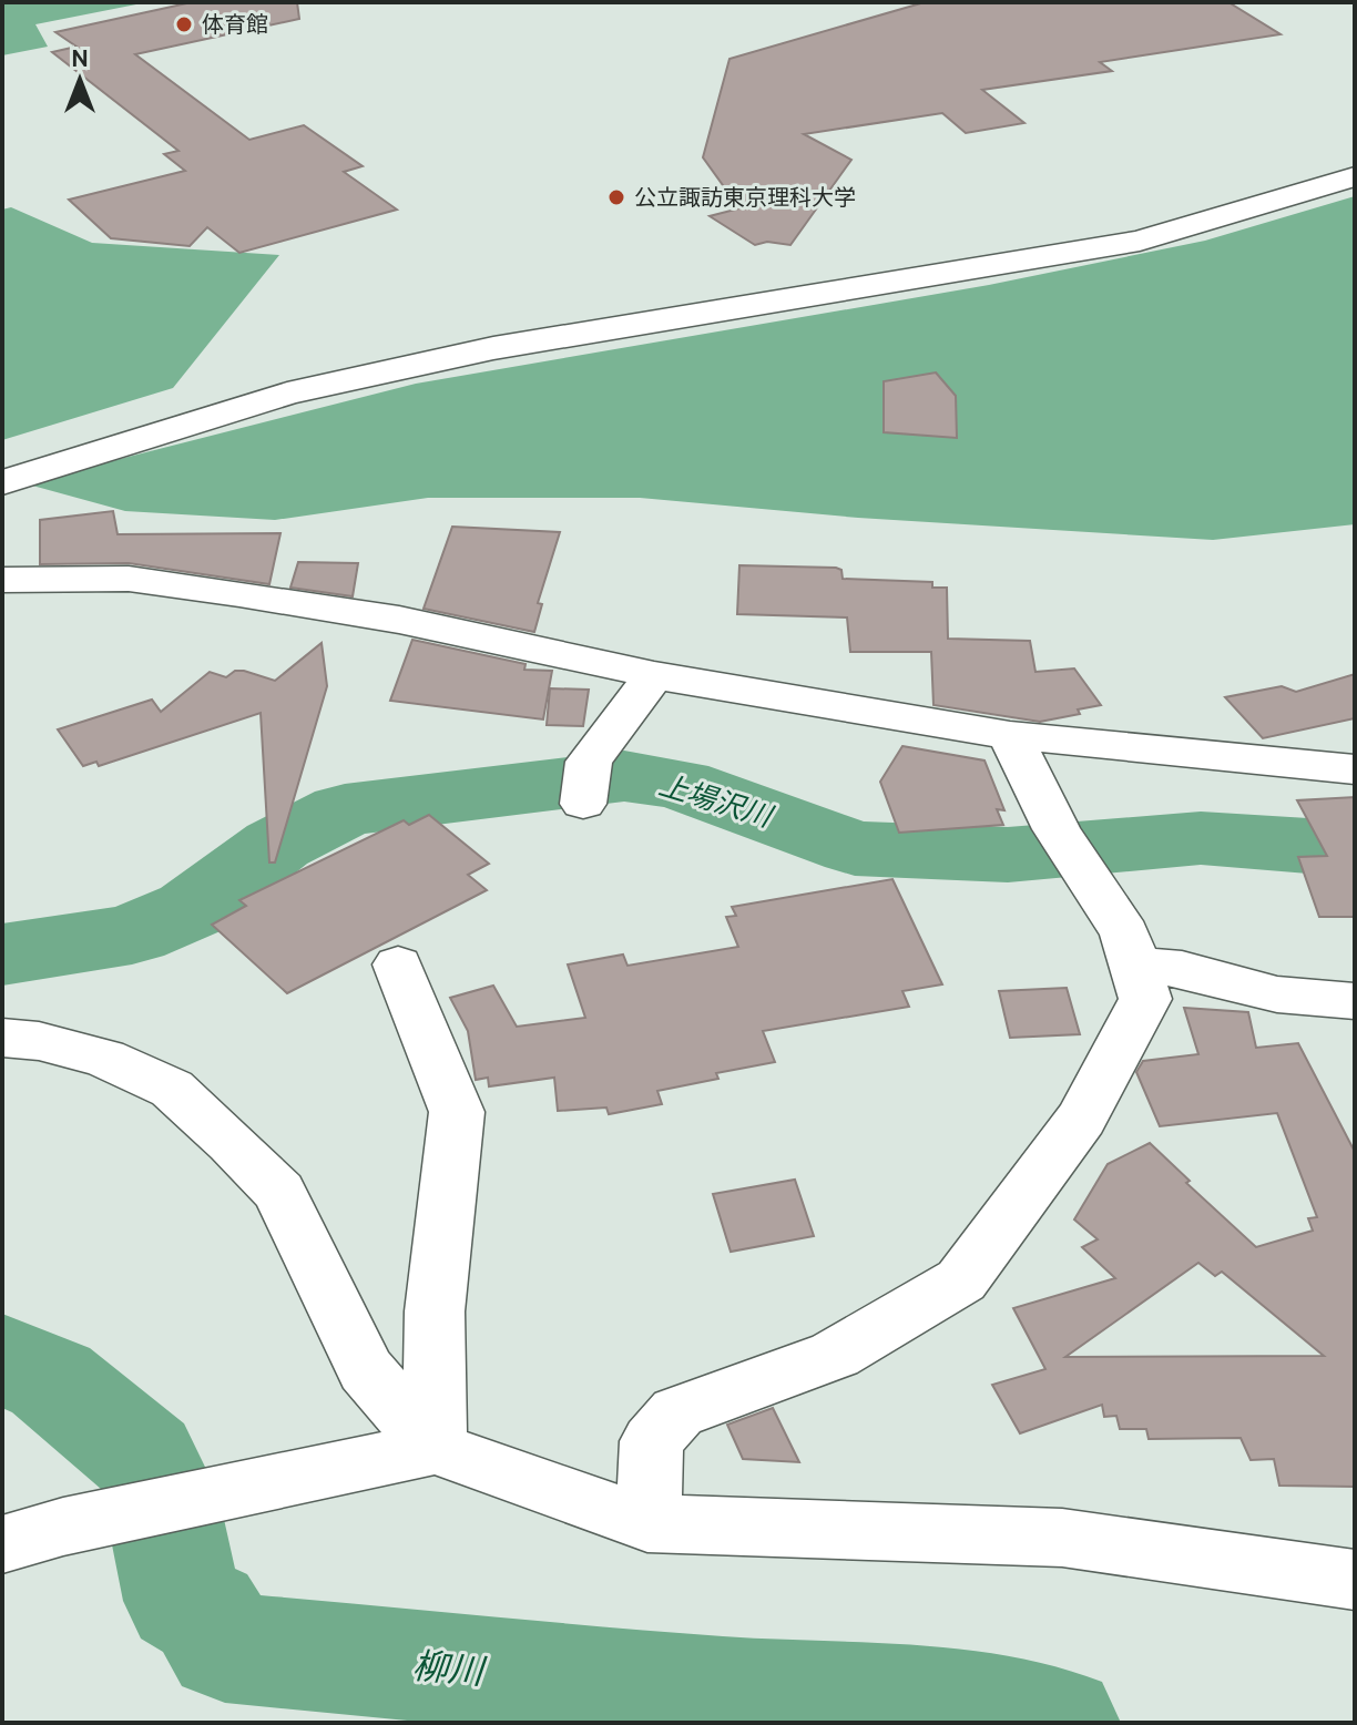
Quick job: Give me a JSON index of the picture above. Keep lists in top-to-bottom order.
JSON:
{
  "water": ["上場沢川", "柳川"],
  "places": ["体育館", "公立諏訪東京理科大学"],
  "north": "top"
}
